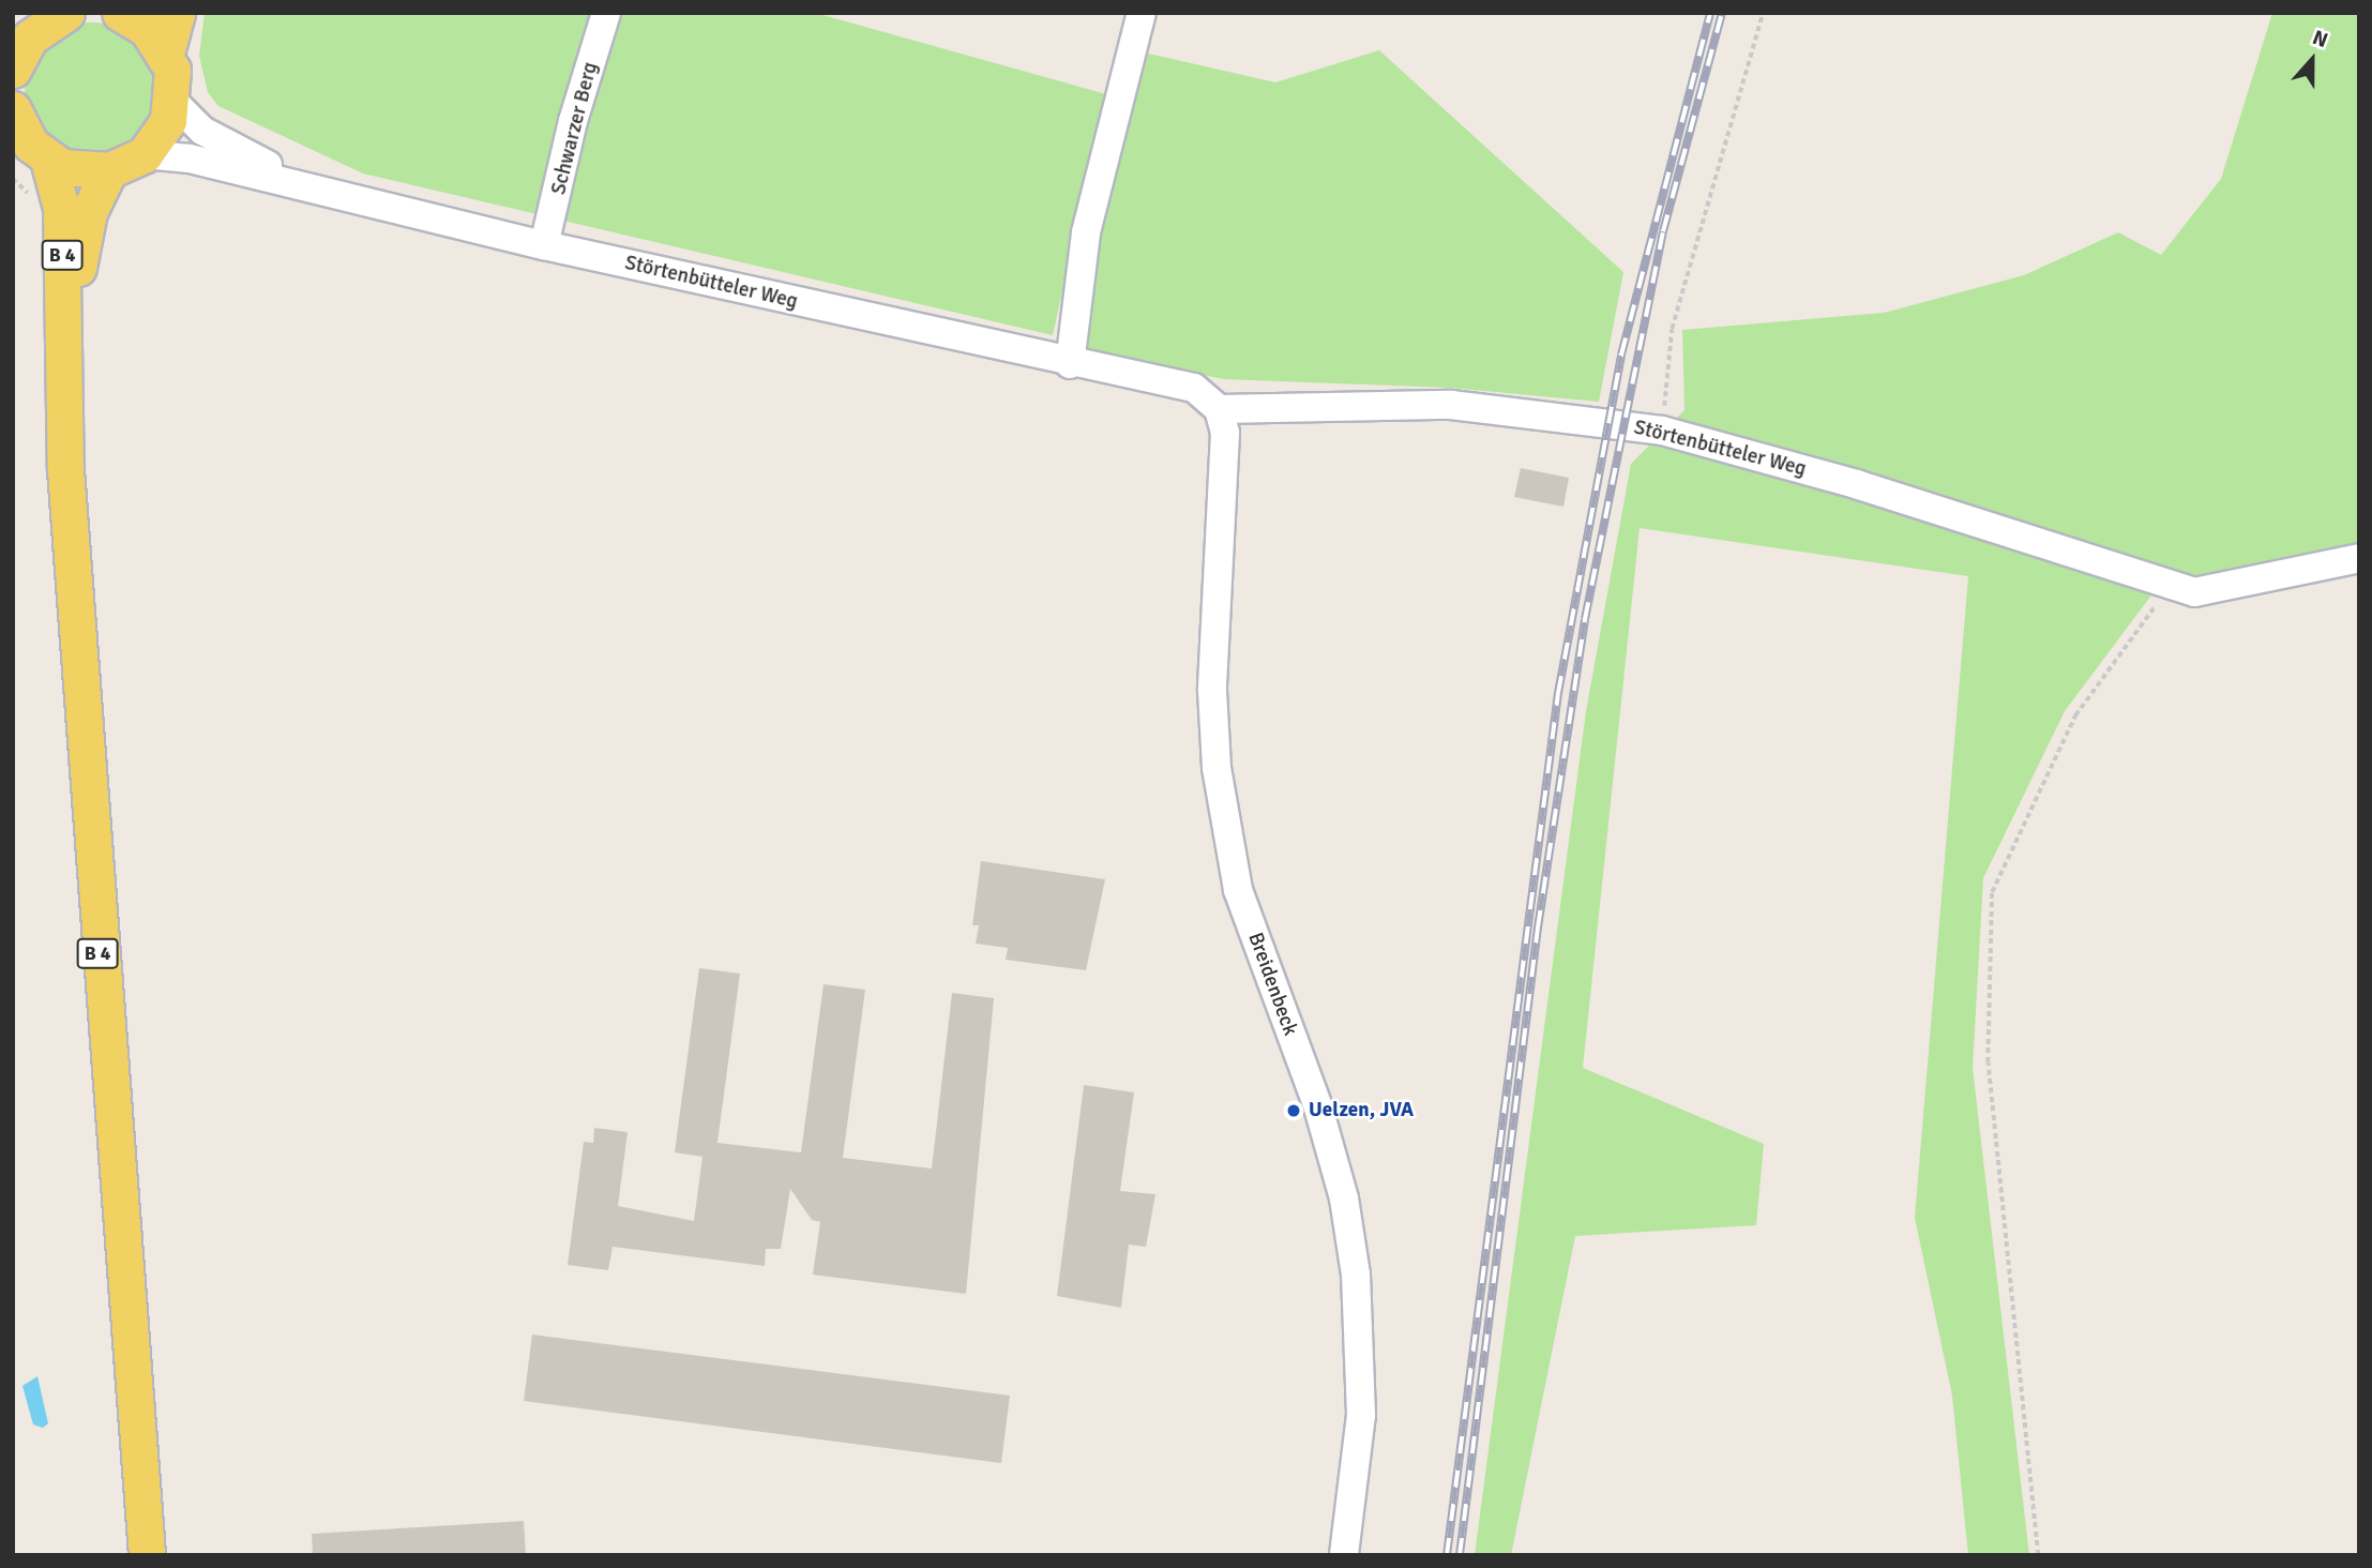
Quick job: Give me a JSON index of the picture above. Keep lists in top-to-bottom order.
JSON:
{
  "streets": {
    "main road": ["B 4"],
    "street": ["Schwarzer Berg", "Störtenbütteler Weg", "Breidenbeck"]
  },
  "crossings": [
    ["Schwarzer Berg", "Störtenbütteler Weg"],
    ["Störtenbütteler Weg", "Breidenbeck"]
  ],
  "places": ["Uelzen, JVA"],
  "north": "top"
}
